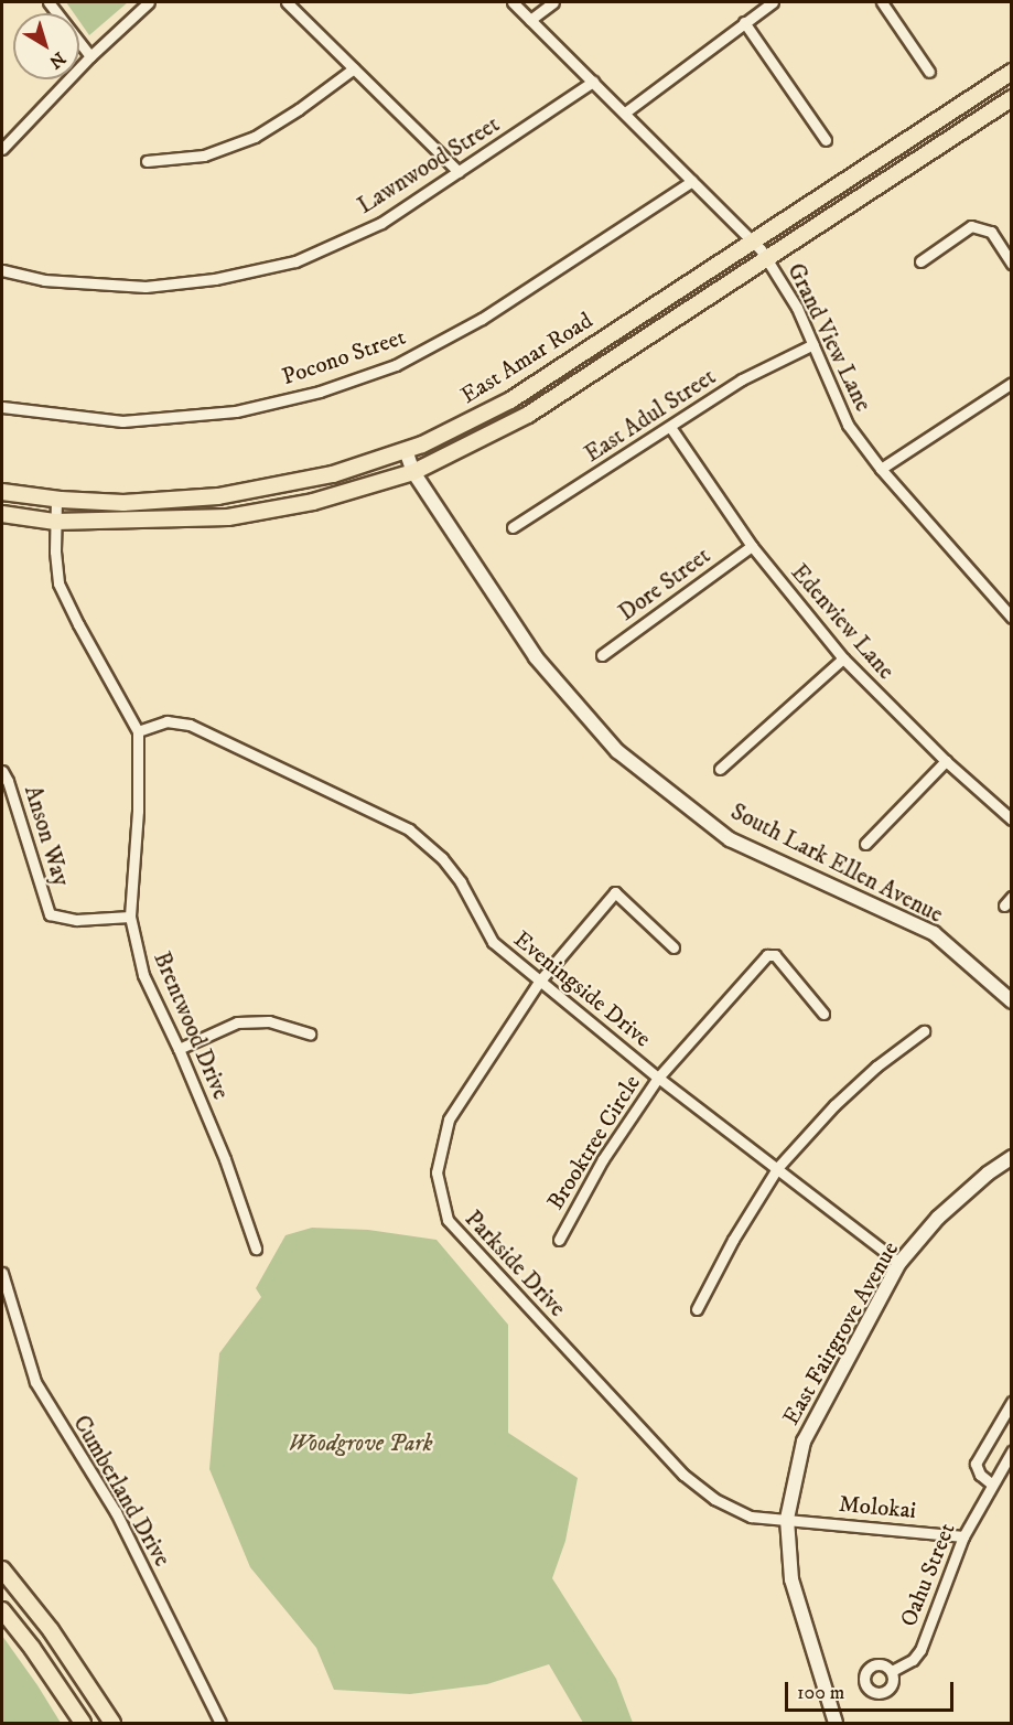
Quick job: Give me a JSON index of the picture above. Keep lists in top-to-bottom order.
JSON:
{
  "streets": {
    "main road": ["East Amar Road"],
    "street": [
      "Lawnwood Street",
      "Grand View Lane",
      "Pocono Street",
      "East Adul Street",
      "Dore Street",
      "Edenview Lane",
      "Anson Way",
      "South Lark Ellen Avenue",
      "Eveningside Drive",
      "Brentwood Drive",
      "Brooktree Circle",
      "Parkside Drive",
      "East Fairgrove Avenue",
      "Cumberland Drive",
      "Molokai",
      "Oahu Street"
    ]
  },
  "crossings": [
    ["Lawnwood Street", "Grand View Lane"],
    ["Grand View Lane", "Pocono Street"],
    ["Grand View Lane", "East Amar Road"],
    ["Grand View Lane", "East Adul Street"],
    ["East Amar Road", "South Lark Ellen Avenue"],
    ["East Adul Street", "Edenview Lane"],
    ["Dore Street", "Edenview Lane"],
    ["Anson Way", "Brentwood Drive"],
    ["Eveningside Drive", "Brentwood Drive"],
    ["Eveningside Drive", "Brooktree Circle"],
    ["Eveningside Drive", "Parkside Drive"],
    ["Eveningside Drive", "East Fairgrove Avenue"],
    ["Parkside Drive", "East Fairgrove Avenue"],
    ["Parkside Drive", "Molokai"],
    ["East Fairgrove Avenue", "Molokai"],
    ["Molokai", "Oahu Street"]
  ],
  "parks": ["Woodgrove Park"],
  "scale_bar": "100 m",
  "north": "bottom right"
}
